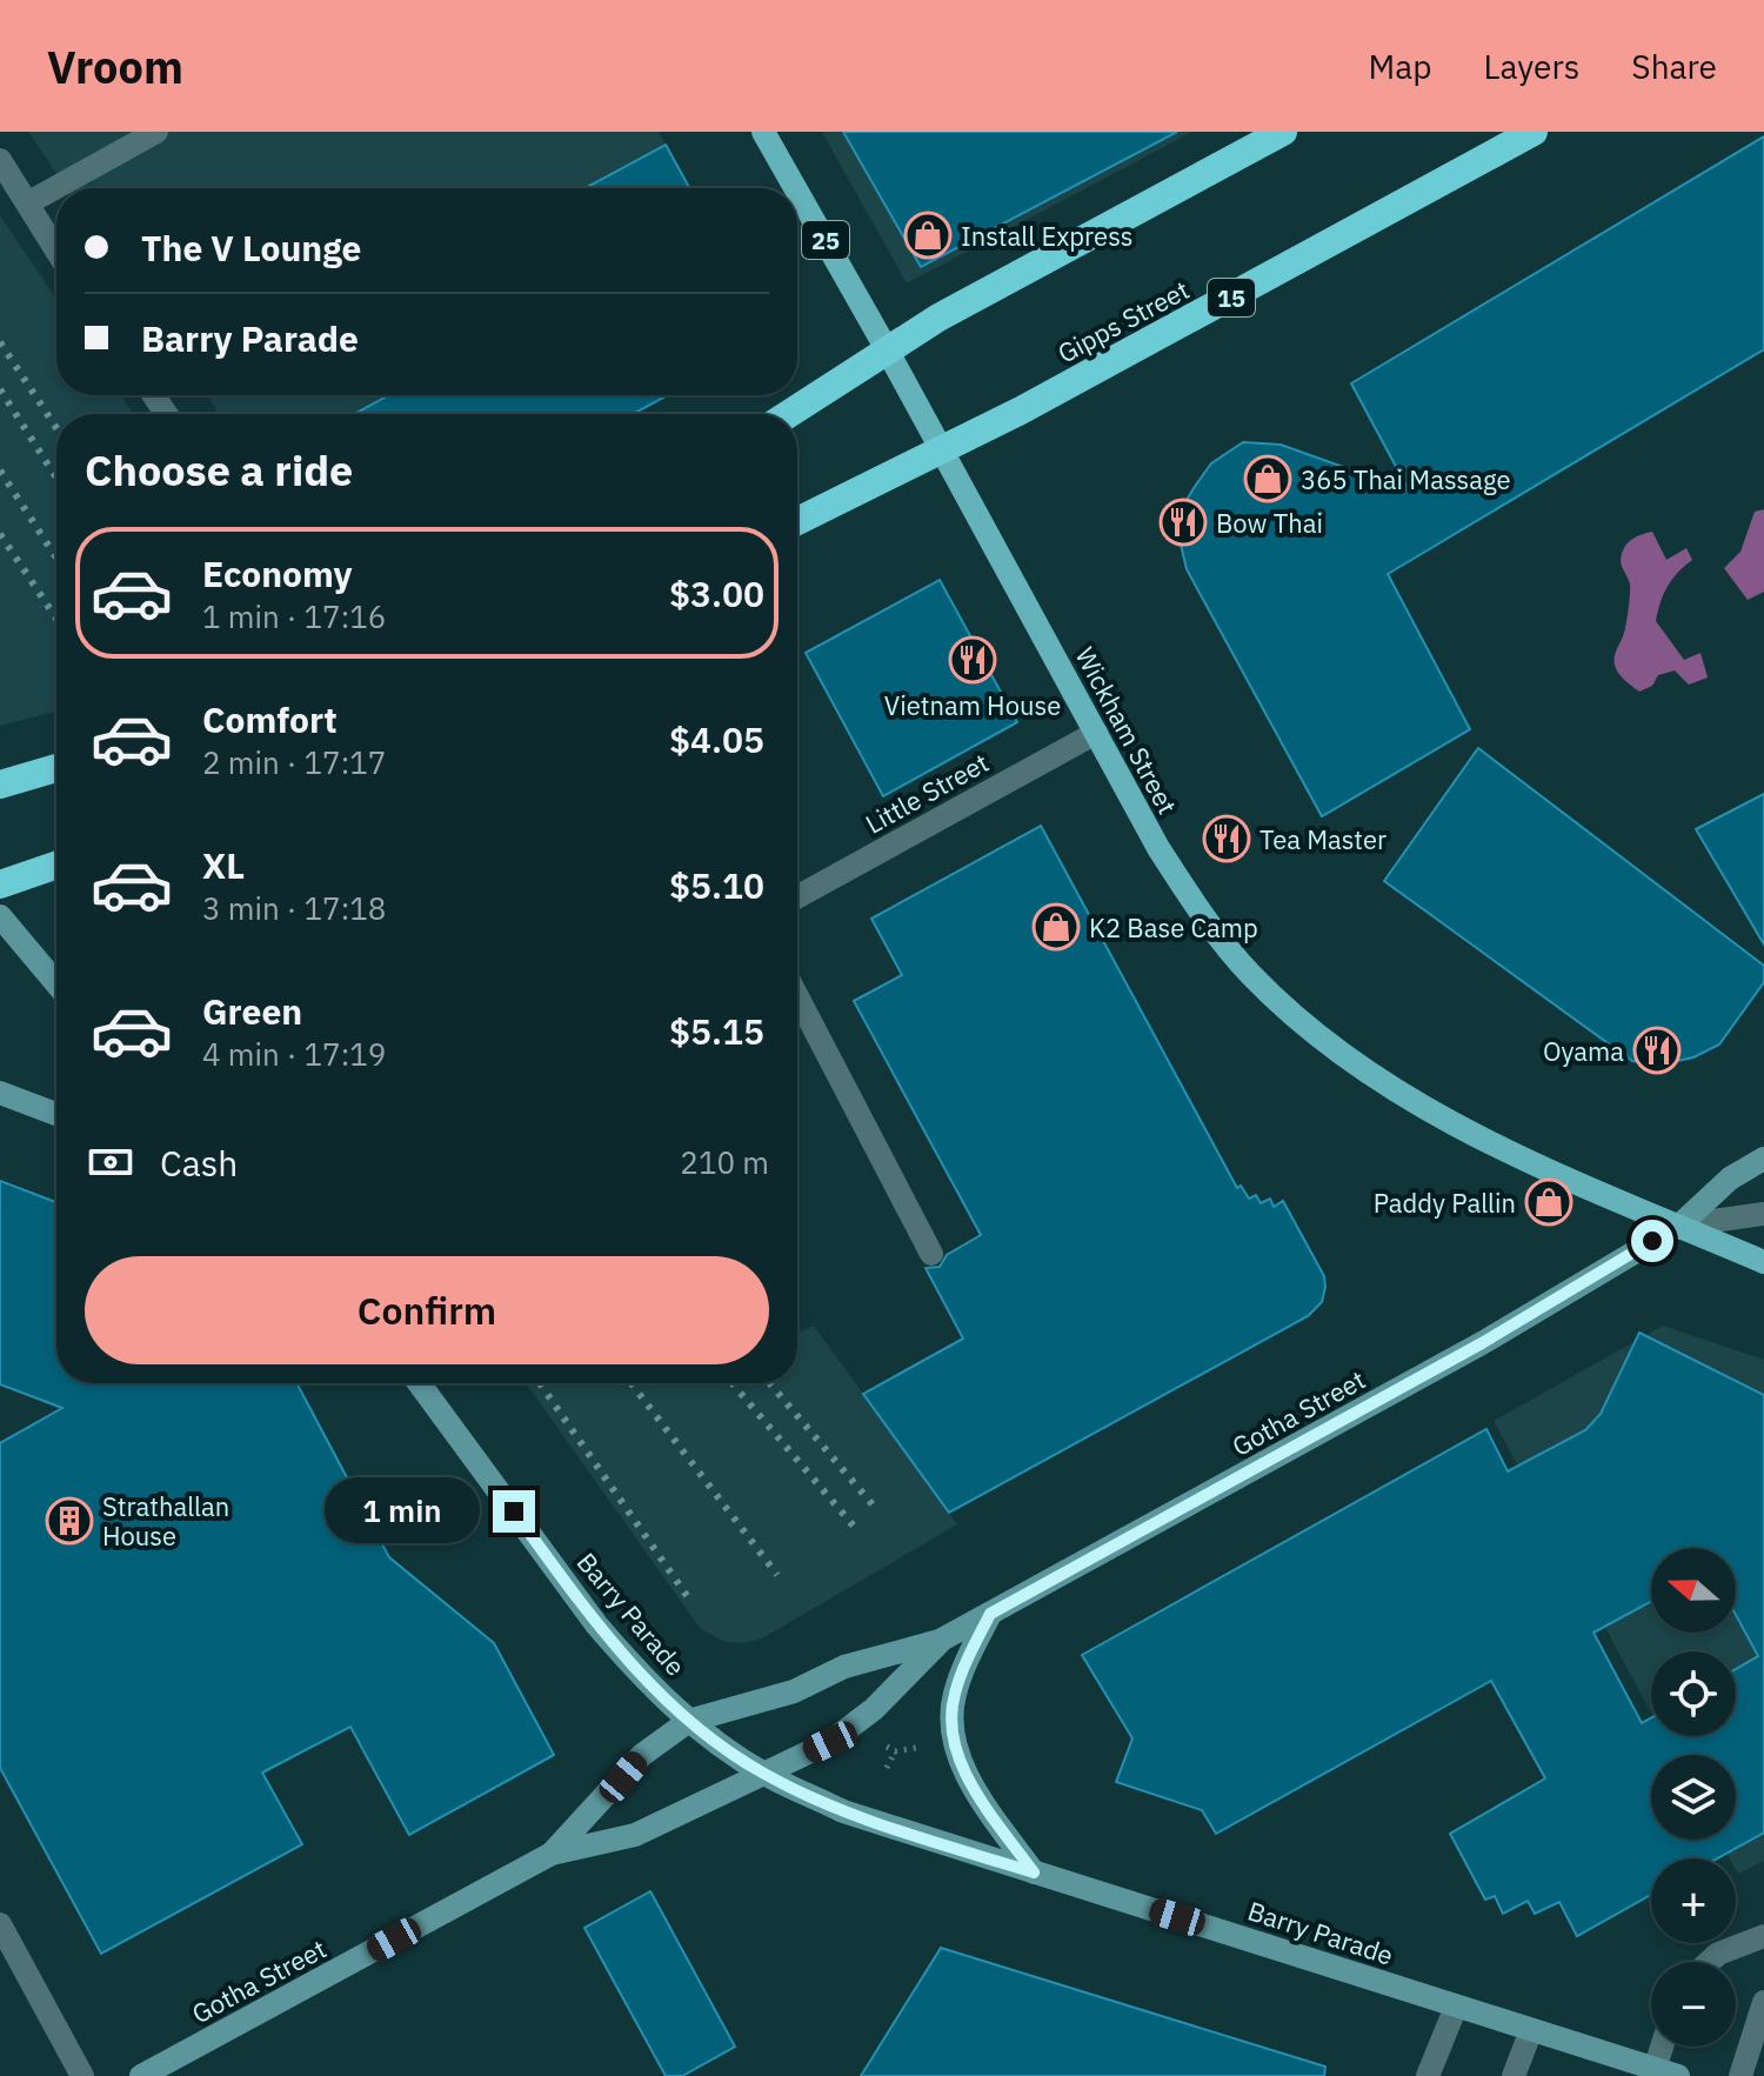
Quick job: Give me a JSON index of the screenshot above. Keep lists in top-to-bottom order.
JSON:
{
  "streets": {
    "highway": ["15", "Gipps Street"],
    "main road": ["25", "Wickham Street"],
    "street": ["Little Street", "Gotha Street", "Barry Parade"]
  },
  "crossings": [
    ["Gipps Street", "Wickham Street"],
    ["Wickham Street", "Little Street"],
    ["Wickham Street", "Gotha Street"],
    ["Gotha Street", "Barry Parade"]
  ],
  "places": {
    "shop": [
      "Install Express",
      "365 Thai Massage",
      "K2 Base Camp",
      "Paddy Pallin"
    ],
    "restaurant": [
      "Bow Thai",
      "Vietnam House",
      "Tea Master",
      "Oyama"
    ],
    "building": ["Strathallan House"]
  },
  "north": "left",
  "page": {
    "header": "Vroom",
    "nav": ["Map", "Layers", "Share"],
    "banner": ["The V Lounge", "Barry Parade"],
    "heading": "Choose a ride",
    "list": [
      {
        "name": "Economy",
        "note": "1 min · 17:16",
        "value": "$3.00"
      },
      {
        "name": "Comfort",
        "note": "2 min · 17:17",
        "value": "$4.05"
      },
      {
        "name": "XL",
        "note": "3 min · 17:18",
        "value": "$5.10"
      },
      {
        "name": "Green",
        "note": "4 min · 17:19",
        "value": "$5.15"
      }
    ],
    "pay": ["Cash", "210 m"],
    "buttons": "Confirm",
    "bubble": "1 min",
    "map_buttons": ["+", "−"]
  }
}
